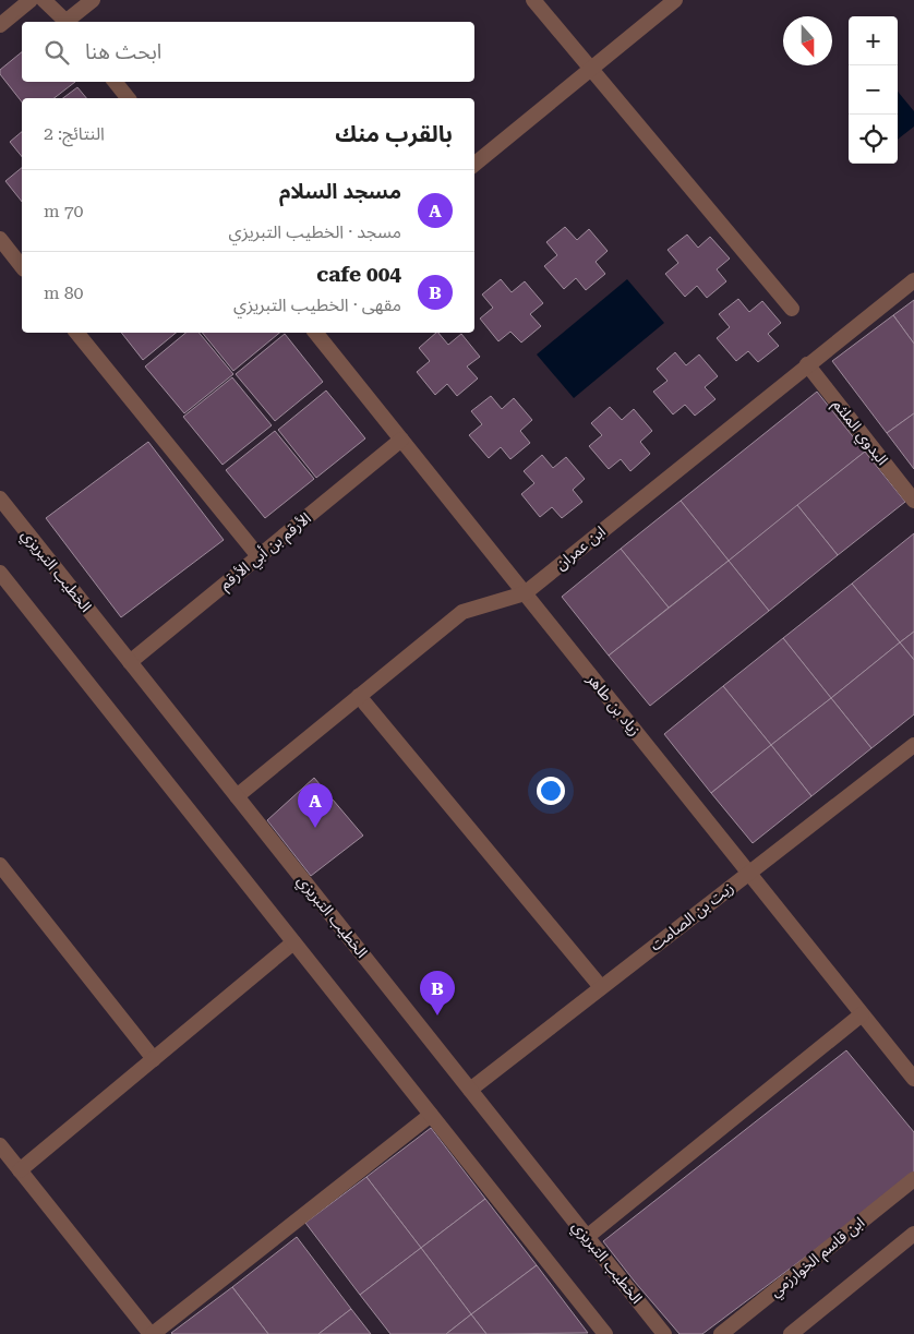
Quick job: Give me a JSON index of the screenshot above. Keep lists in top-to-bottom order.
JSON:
{
  "streets": {
    "street": [
      "البدوي الملثم",
      "ابن عمران",
      "الأرقم بن أبي الأرقم",
      "الخطيب التبريزي",
      "زياد بن طاهر",
      "زيت بن الصامت",
      "ابن قاسم الخوارزمي"
    ]
  },
  "crossings": [
    ["البدوي الملثم", "ابن عمران"],
    ["ابن عمران", "الخطيب التبريزي"],
    ["ابن عمران", "زياد بن طاهر"],
    ["الأرقم بن أبي الأرقم", "الخطيب التبريزي"],
    ["الأرقم بن أبي الأرقم", "زياد بن طاهر"],
    ["الخطيب التبريزي", "زيت بن الصامت"],
    ["زياد بن طاهر", "زيت بن الصامت"]
  ],
  "north": "bottom",
  "page": {
    "map_buttons": ["+", "−"],
    "search": "ابحث هنا",
    "heading": ["بالقرب منك", "النتائج: 2"],
    "list": [
      {
        "mark": "A",
        "name": "مسجد السلام",
        "note": "مسجد · الخطيب التبريزي",
        "value": "70 m"
      },
      {
        "mark": "B",
        "name": "004 cafe",
        "note": "مقهى · الخطيب التبريزي",
        "value": "80 m"
      }
    ],
    "pins": ["A", "B"]
  }
}
